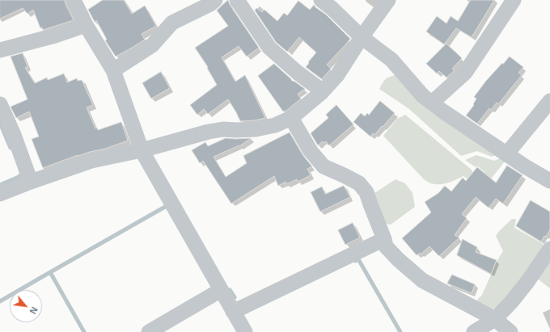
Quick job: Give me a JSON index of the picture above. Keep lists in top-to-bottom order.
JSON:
{
  "north": "bottom right"
}
